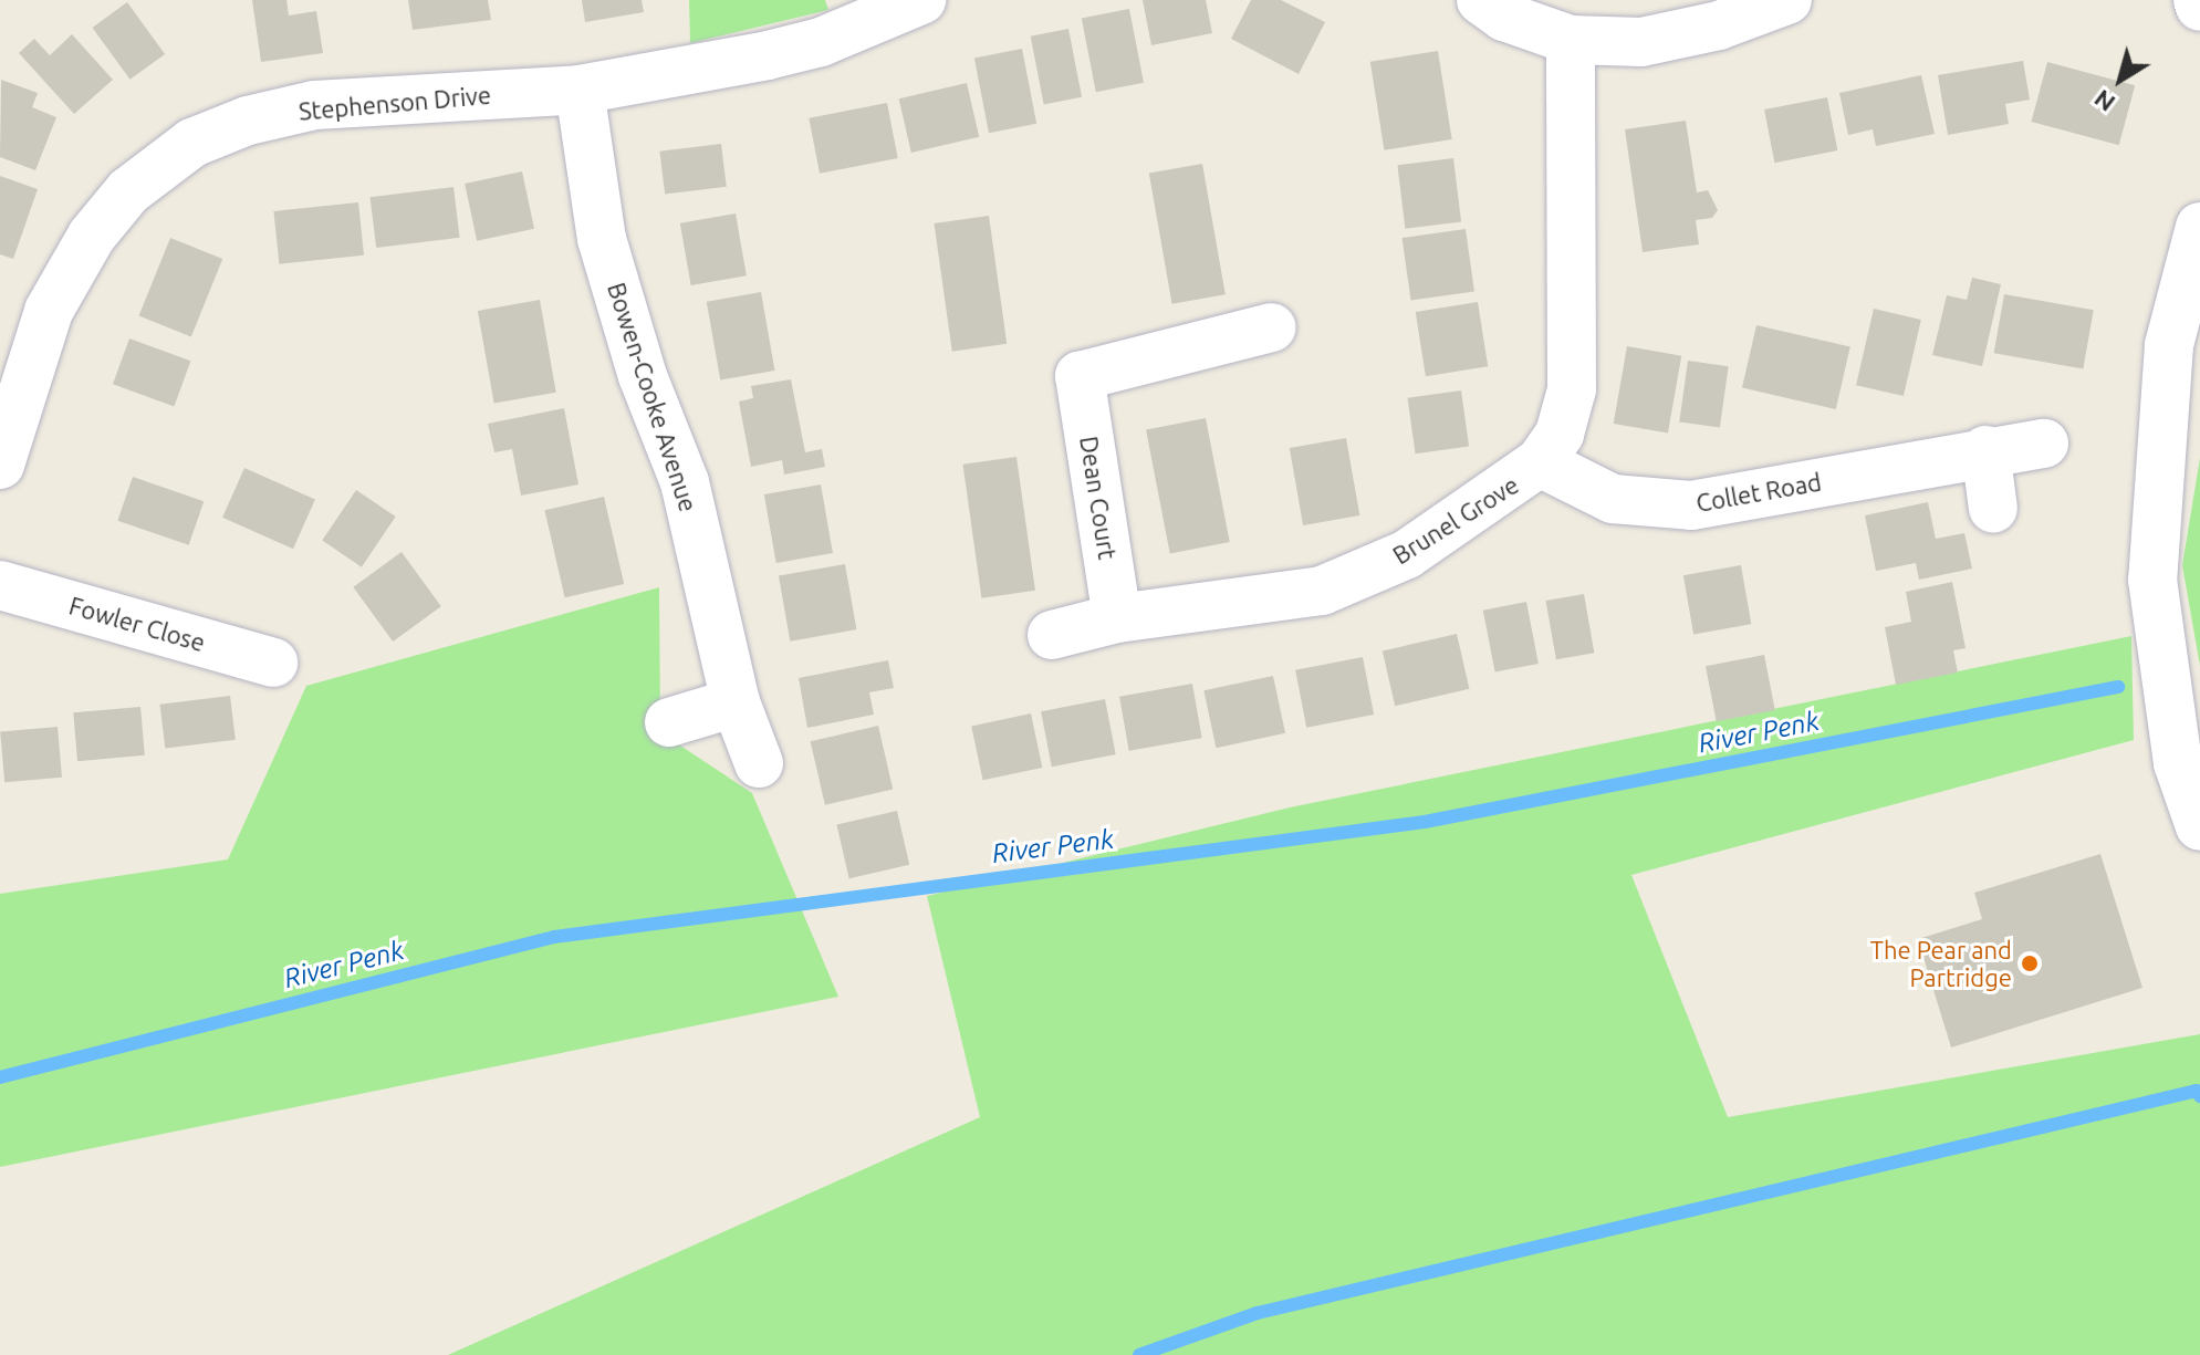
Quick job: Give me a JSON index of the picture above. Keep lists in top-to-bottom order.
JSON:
{
  "streets": {
    "street": [
      "Stephenson Drive",
      "Bowen-Cooke Avenue",
      "Collet Road",
      "Dean Court",
      "Brunel Grove",
      "Fowler Close"
    ]
  },
  "crossings": [
    ["Stephenson Drive", "Bowen-Cooke Avenue"],
    ["Collet Road", "Brunel Grove"],
    ["Dean Court", "Brunel Grove"]
  ],
  "water": ["River Penk"],
  "places": ["The Pear and Partridge"],
  "north": "bottom left"
}
